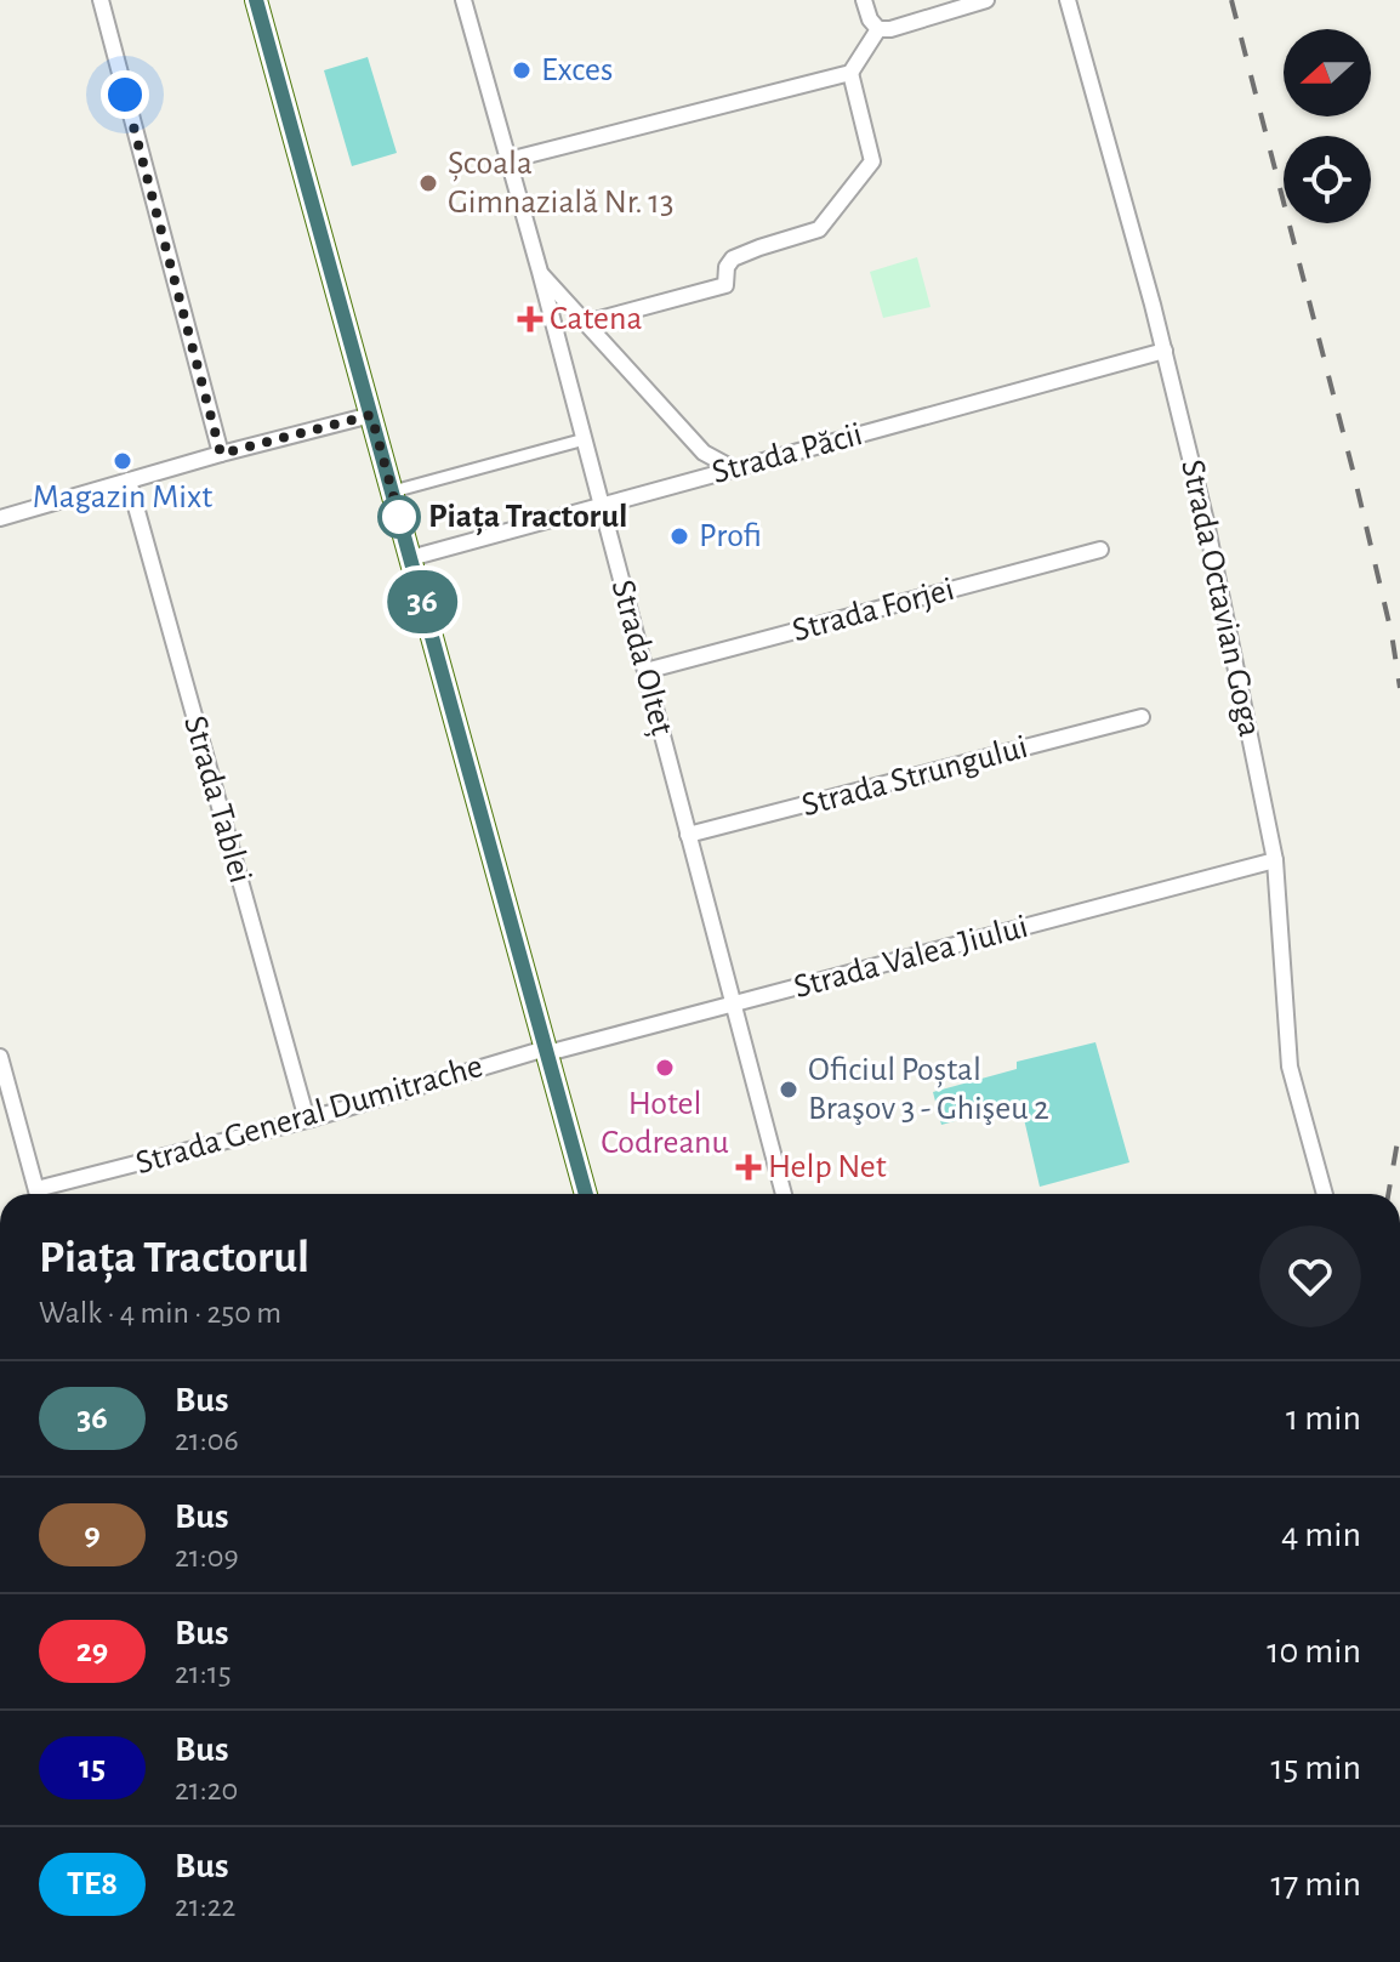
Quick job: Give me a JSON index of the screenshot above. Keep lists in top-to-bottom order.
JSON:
{
  "streets": {
    "street": [
      "Strada Păcii",
      "Strada Octavian Goga",
      "Strada Forjei",
      "Strada Olteț",
      "Strada Strungului",
      "Strada Tablei",
      "Strada Valea Jiului",
      "Strada General Dumitrache"
    ]
  },
  "crossings": [
    ["Strada Păcii", "Strada Octavian Goga"],
    ["Strada Păcii", "Strada Olteț"],
    ["Strada Octavian Goga", "Strada Valea Jiului"],
    ["Strada Forjei", "Strada Olteț"],
    ["Strada Olteț", "Strada Strungului"],
    ["Strada Olteț", "Strada Valea Jiului"],
    ["Strada Tablei", "Strada General Dumitrache"],
    ["Strada Valea Jiului", "Strada General Dumitrache"]
  ],
  "places": {
    "other": [
      "Exces",
      "Școala Gimnazială Nr. 13",
      "Magazin Mixt",
      "Piața Tractorul",
      "Profi",
      "Hotel Codreanu",
      "Oficiul Poștal Braşov 3 - Ghişeu 2"
    ],
    "health": ["Catena", "Help Net"]
  },
  "lines": ["bus line 36"],
  "north": "left",
  "page": {
    "on_map": "36",
    "heading": ["Piața Tractorul", "Walk · 4 min · 250 m"],
    "list": [
      {
        "mark": "36",
        "name": "Bus",
        "note": "21:06",
        "value": "1 min"
      },
      {
        "mark": "9",
        "name": "Bus",
        "note": "21:09",
        "value": "4 min"
      },
      {
        "mark": "29",
        "name": "Bus",
        "note": "21:15",
        "value": "10 min"
      },
      {
        "mark": "15",
        "name": "Bus",
        "note": "21:20",
        "value": "15 min"
      },
      {
        "mark": "TE8",
        "name": "Bus",
        "note": "21:22",
        "value": "17 min"
      }
    ]
  }
}
